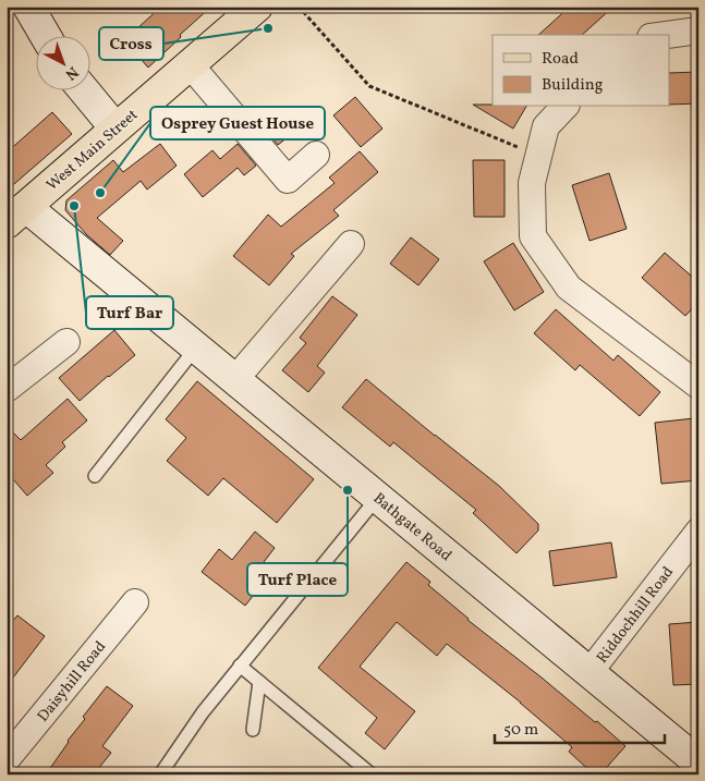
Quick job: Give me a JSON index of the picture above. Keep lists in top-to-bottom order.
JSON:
{
  "streets": {
    "main road": ["West Main Street", "Bathgate Road"],
    "street": ["Riddochhill Road", "Daisyhill Road"]
  },
  "crossings": [
    ["West Main Street", "Bathgate Road"],
    ["Bathgate Road", "Riddochhill Road"]
  ],
  "places": [
    "Cross",
    "Osprey Guest House",
    "Turf Bar",
    "Turf Place"
  ],
  "legend": ["Road", "Building"],
  "scale_bar": "50 m",
  "north": "bottom right"
}
